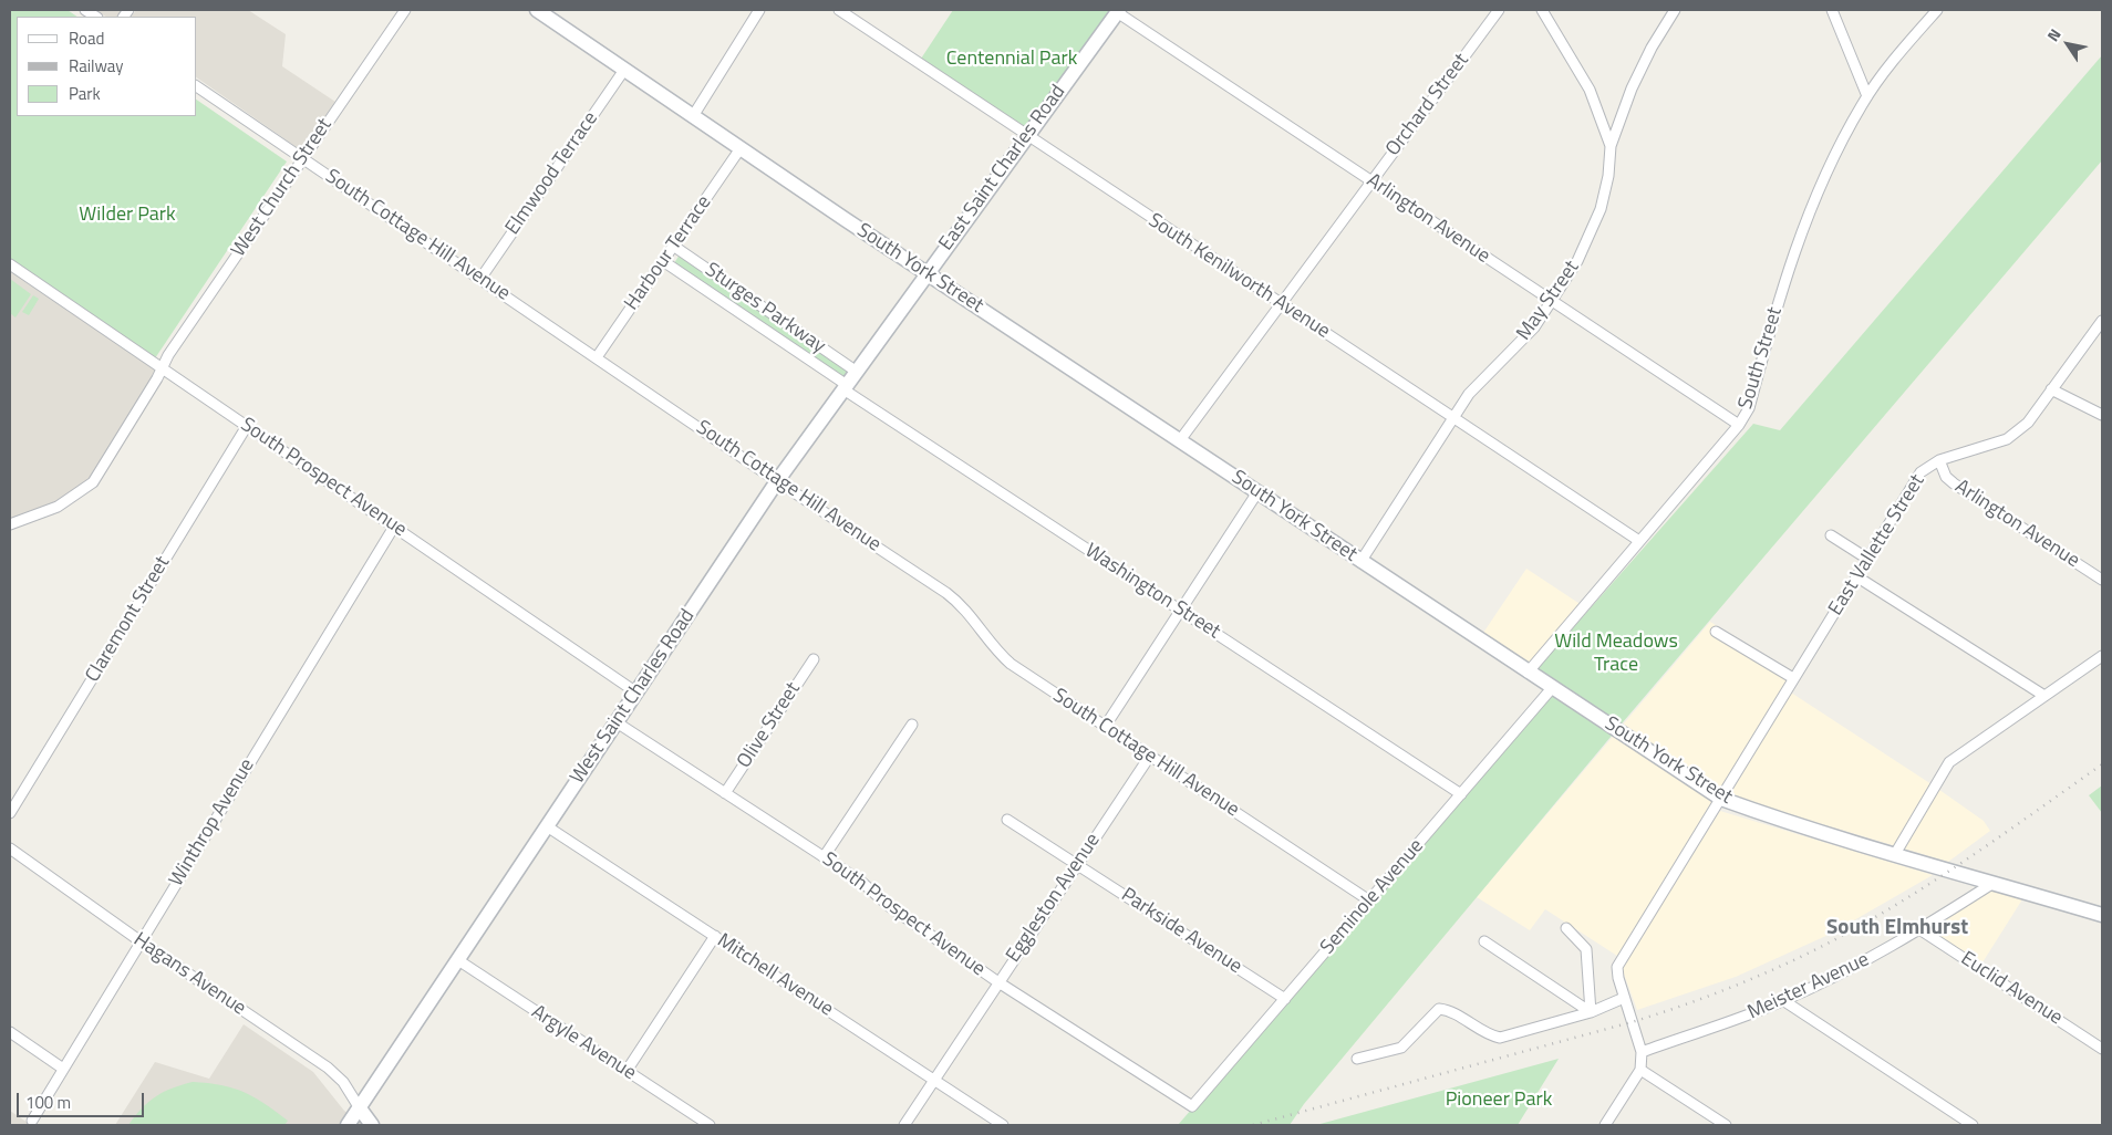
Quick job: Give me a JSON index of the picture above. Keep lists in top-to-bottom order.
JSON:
{
  "streets": {
    "main road": ["East Saint Charles Road", "South York Street", "West Saint Charles Road"],
    "street": [
      "Orchard Street",
      "Elmwood Terrace",
      "West Church Street",
      "Arlington Avenue",
      "South Cottage Hill Avenue",
      "Harbour Terrace",
      "South Kenilworth Avenue",
      "May Street",
      "Sturges Parkway",
      "South Street",
      "South Prospect Avenue",
      "East Vallette Street",
      "Washington Street",
      "Claremont Street",
      "Olive Street",
      "Winthrop Avenue",
      "Seminole Avenue",
      "Eggleston Avenue",
      "Parkside Avenue",
      "Hagans Avenue",
      "Mitchell Avenue",
      "Meister Avenue",
      "Euclid Avenue",
      "Argyle Avenue"
    ]
  },
  "crossings": [
    ["Orchard Street", "Arlington Avenue"],
    ["Orchard Street", "South York Street"],
    ["Orchard Street", "South Kenilworth Avenue"],
    ["East Saint Charles Road", "Arlington Avenue"],
    ["East Saint Charles Road", "South York Street"],
    ["East Saint Charles Road", "South Kenilworth Avenue"],
    ["East Saint Charles Road", "West Saint Charles Road"],
    ["Elmwood Terrace", "South Cottage Hill Avenue"],
    ["Elmwood Terrace", "South York Street"],
    ["West Church Street", "South Cottage Hill Avenue"],
    ["West Church Street", "South Prospect Avenue"],
    ["Arlington Avenue", "May Street"],
    ["Arlington Avenue", "South Street"],
    ["Arlington Avenue", "East Vallette Street"],
    ["South Cottage Hill Avenue", "Harbour Terrace"],
    ["South Cottage Hill Avenue", "West Saint Charles Road"],
    ["South Cottage Hill Avenue", "Seminole Avenue"],
    ["South Cottage Hill Avenue", "Eggleston Avenue"],
    ["Harbour Terrace", "South York Street"],
    ["Harbour Terrace", "Sturges Parkway"],
    ["South York Street", "May Street"],
    ["South York Street", "South Street"],
    ["South York Street", "East Vallette Street"],
    ["South York Street", "West Saint Charles Road"],
    ["South York Street", "Seminole Avenue"],
    ["South York Street", "Meister Avenue"],
    ["South Kenilworth Avenue", "May Street"],
    ["South Kenilworth Avenue", "South Street"],
    ["Sturges Parkway", "Washington Street"],
    ["Sturges Parkway", "West Saint Charles Road"],
    ["South Prospect Avenue", "Claremont Street"],
    ["South Prospect Avenue", "West Saint Charles Road"],
    ["South Prospect Avenue", "Olive Street"],
    ["South Prospect Avenue", "Winthrop Avenue"],
    ["South Prospect Avenue", "Seminole Avenue"],
    ["South Prospect Avenue", "Eggleston Avenue"],
    ["East Vallette Street", "Meister Avenue"],
    ["Washington Street", "West Saint Charles Road"],
    ["Washington Street", "Seminole Avenue"],
    ["West Saint Charles Road", "Hagans Avenue"],
    ["West Saint Charles Road", "Mitchell Avenue"],
    ["West Saint Charles Road", "Argyle Avenue"],
    ["Winthrop Avenue", "Hagans Avenue"],
    ["Seminole Avenue", "Parkside Avenue"],
    ["Eggleston Avenue", "Parkside Avenue"],
    ["Eggleston Avenue", "Mitchell Avenue"],
    ["Meister Avenue", "Euclid Avenue"]
  ],
  "districts": ["South Elmhurst"],
  "parks": [
    "Centennial Park",
    "Wilder Park",
    "Wild Meadows Trace",
    "Pioneer Park"
  ],
  "legend": ["Road", "Railway", "Park"],
  "scale_bar": "100 m",
  "north": "top left"
}
